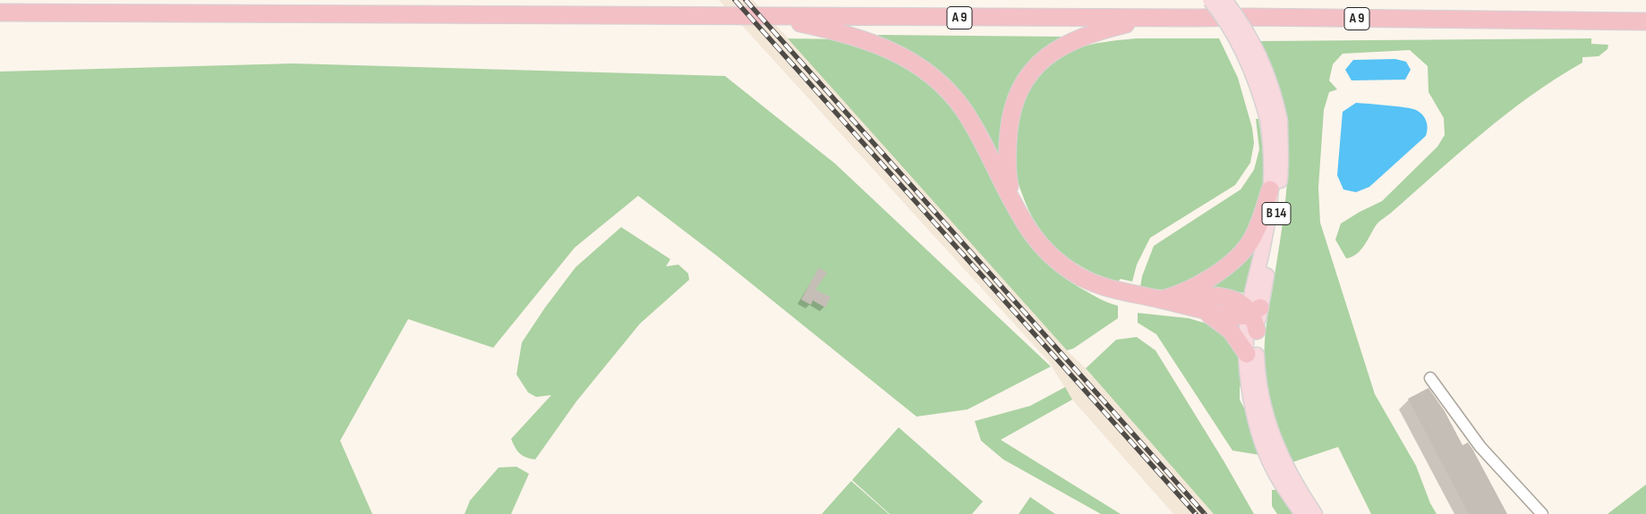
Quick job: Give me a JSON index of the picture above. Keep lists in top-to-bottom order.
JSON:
{
  "streets": {
    "highway": ["A 9"],
    "main road": ["B 14"]
  }
}
